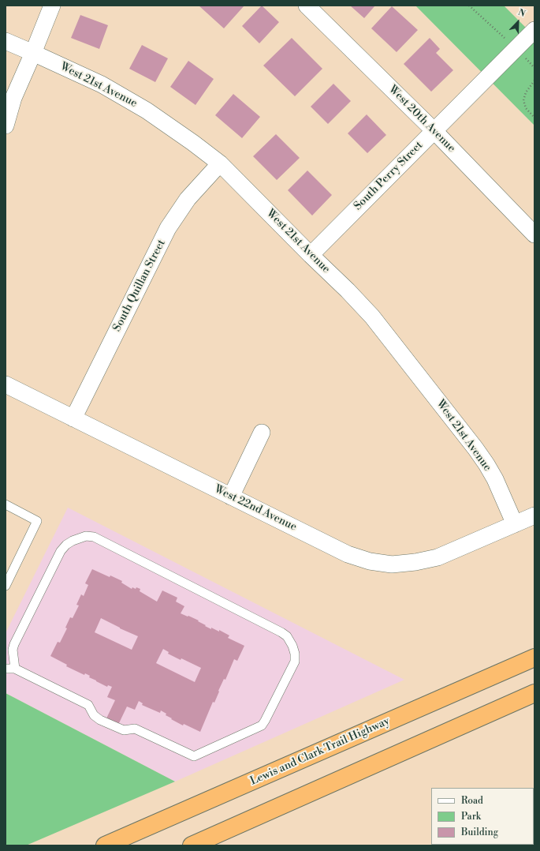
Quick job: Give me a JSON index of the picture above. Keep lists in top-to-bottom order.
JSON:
{
  "streets": {
    "highway": ["Lewis and Clark Trail Highway"],
    "street": [
      "West 21st Avenue",
      "West 20th Avenue",
      "South Perry Street",
      "South Quillan Street",
      "West 22nd Avenue"
    ]
  },
  "crossings": [
    ["West 21st Avenue", "South Perry Street"],
    ["West 21st Avenue", "South Quillan Street"],
    ["West 21st Avenue", "West 22nd Avenue"],
    ["West 20th Avenue", "South Perry Street"],
    ["South Quillan Street", "West 22nd Avenue"]
  ],
  "legend": ["Road", "Park", "Building"],
  "north": "top right"
}
